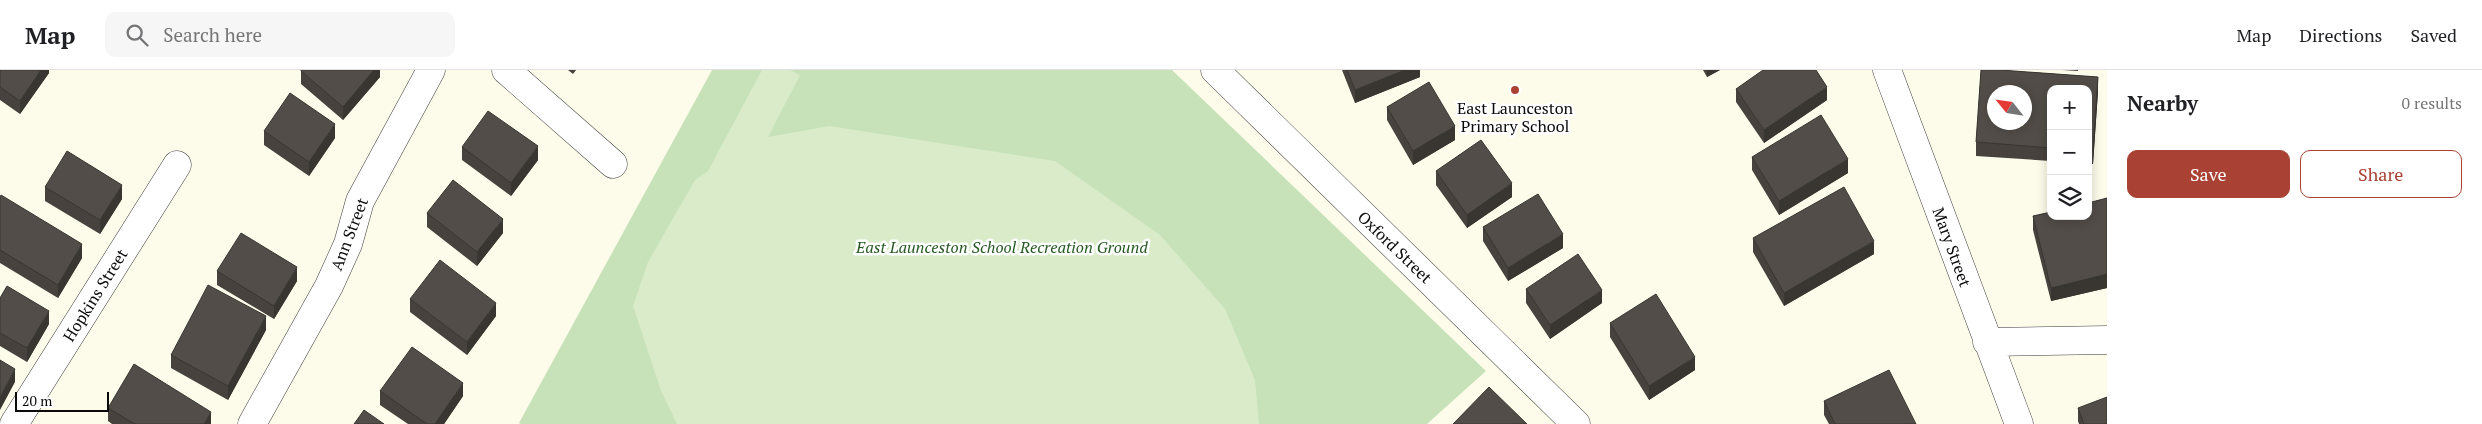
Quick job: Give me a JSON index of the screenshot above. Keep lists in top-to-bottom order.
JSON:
{
  "streets": {
    "street": [
      "Ann Street",
      "Oxford Street",
      "Mary Street",
      "Hopkins Street"
    ]
  },
  "parks": ["East Launceston School Recreation Ground"],
  "places": ["East Launceston Primary School"],
  "scale_bar": "20 m",
  "north": "top left",
  "page": {
    "header": "Map",
    "search": "Search here",
    "nav": ["Map", "Directions", "Saved"],
    "heading": ["Nearby", "0 results"],
    "map_buttons": ["+", "−"],
    "buttons": ["Save", "Share"],
    "scale": "20 m"
  }
}
